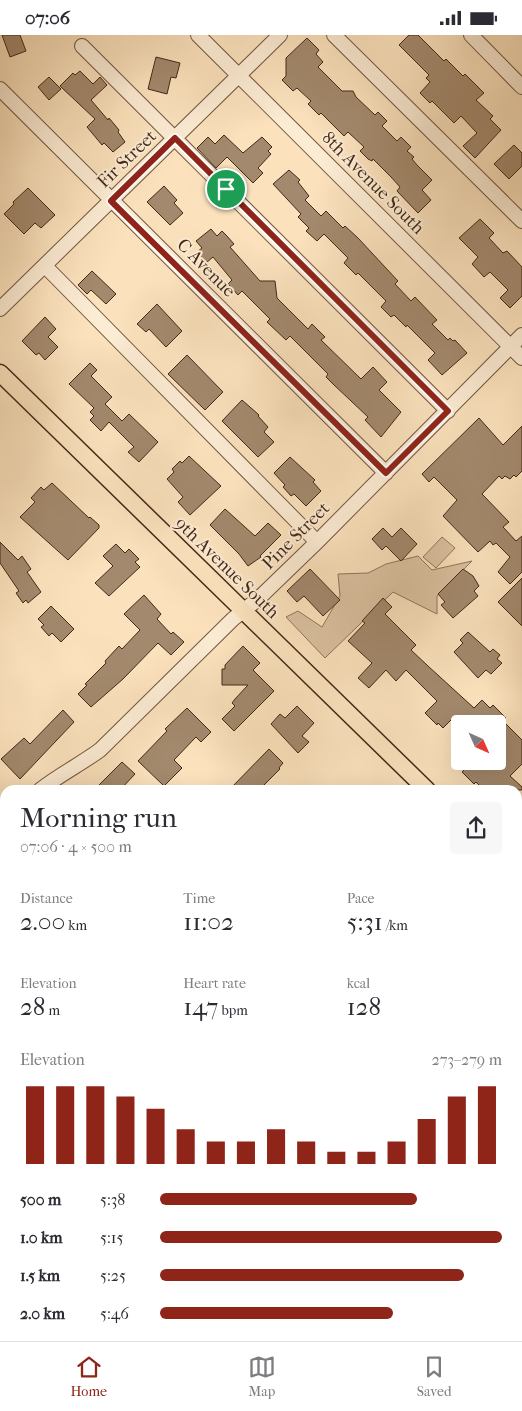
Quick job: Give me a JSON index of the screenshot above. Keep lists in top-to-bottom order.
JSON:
{
  "streets": {
    "main road": ["9th Avenue South"],
    "street": [
      "Fir Street",
      "8th Avenue South",
      "C Avenue",
      "Pine Street"
    ]
  },
  "crossings": [
    ["Fir Street", "8th Avenue South"],
    ["Fir Street", "C Avenue"],
    ["8th Avenue South", "Pine Street"],
    ["C Avenue", "Pine Street"],
    ["Pine Street", "9th Avenue South"]
  ],
  "north": "bottom right",
  "page": {
    "status": "07:06",
    "heading": ["Morning run", "07:06 · 4 × 500 m"],
    "stats": [
      ["Distance", "2.00 km"],
      ["Time", "11:02"],
      ["Pace", "5:31 /km"],
      ["Elevation", "28 m"],
      ["Heart rate", "147 bpm"],
      ["kcal", "128"]
    ],
    "chart": ["Elevation", "273–279 m"],
    "list": [
      {
        "name": "500 m",
        "note": "5:38"
      },
      {
        "name": "1.0 km",
        "note": "5:15"
      },
      {
        "name": "1.5 km",
        "note": "5:25"
      },
      {
        "name": "2.0 km",
        "note": "5:46"
      }
    ],
    "tabs": ["Home", "Map", "Saved"]
  }
}
